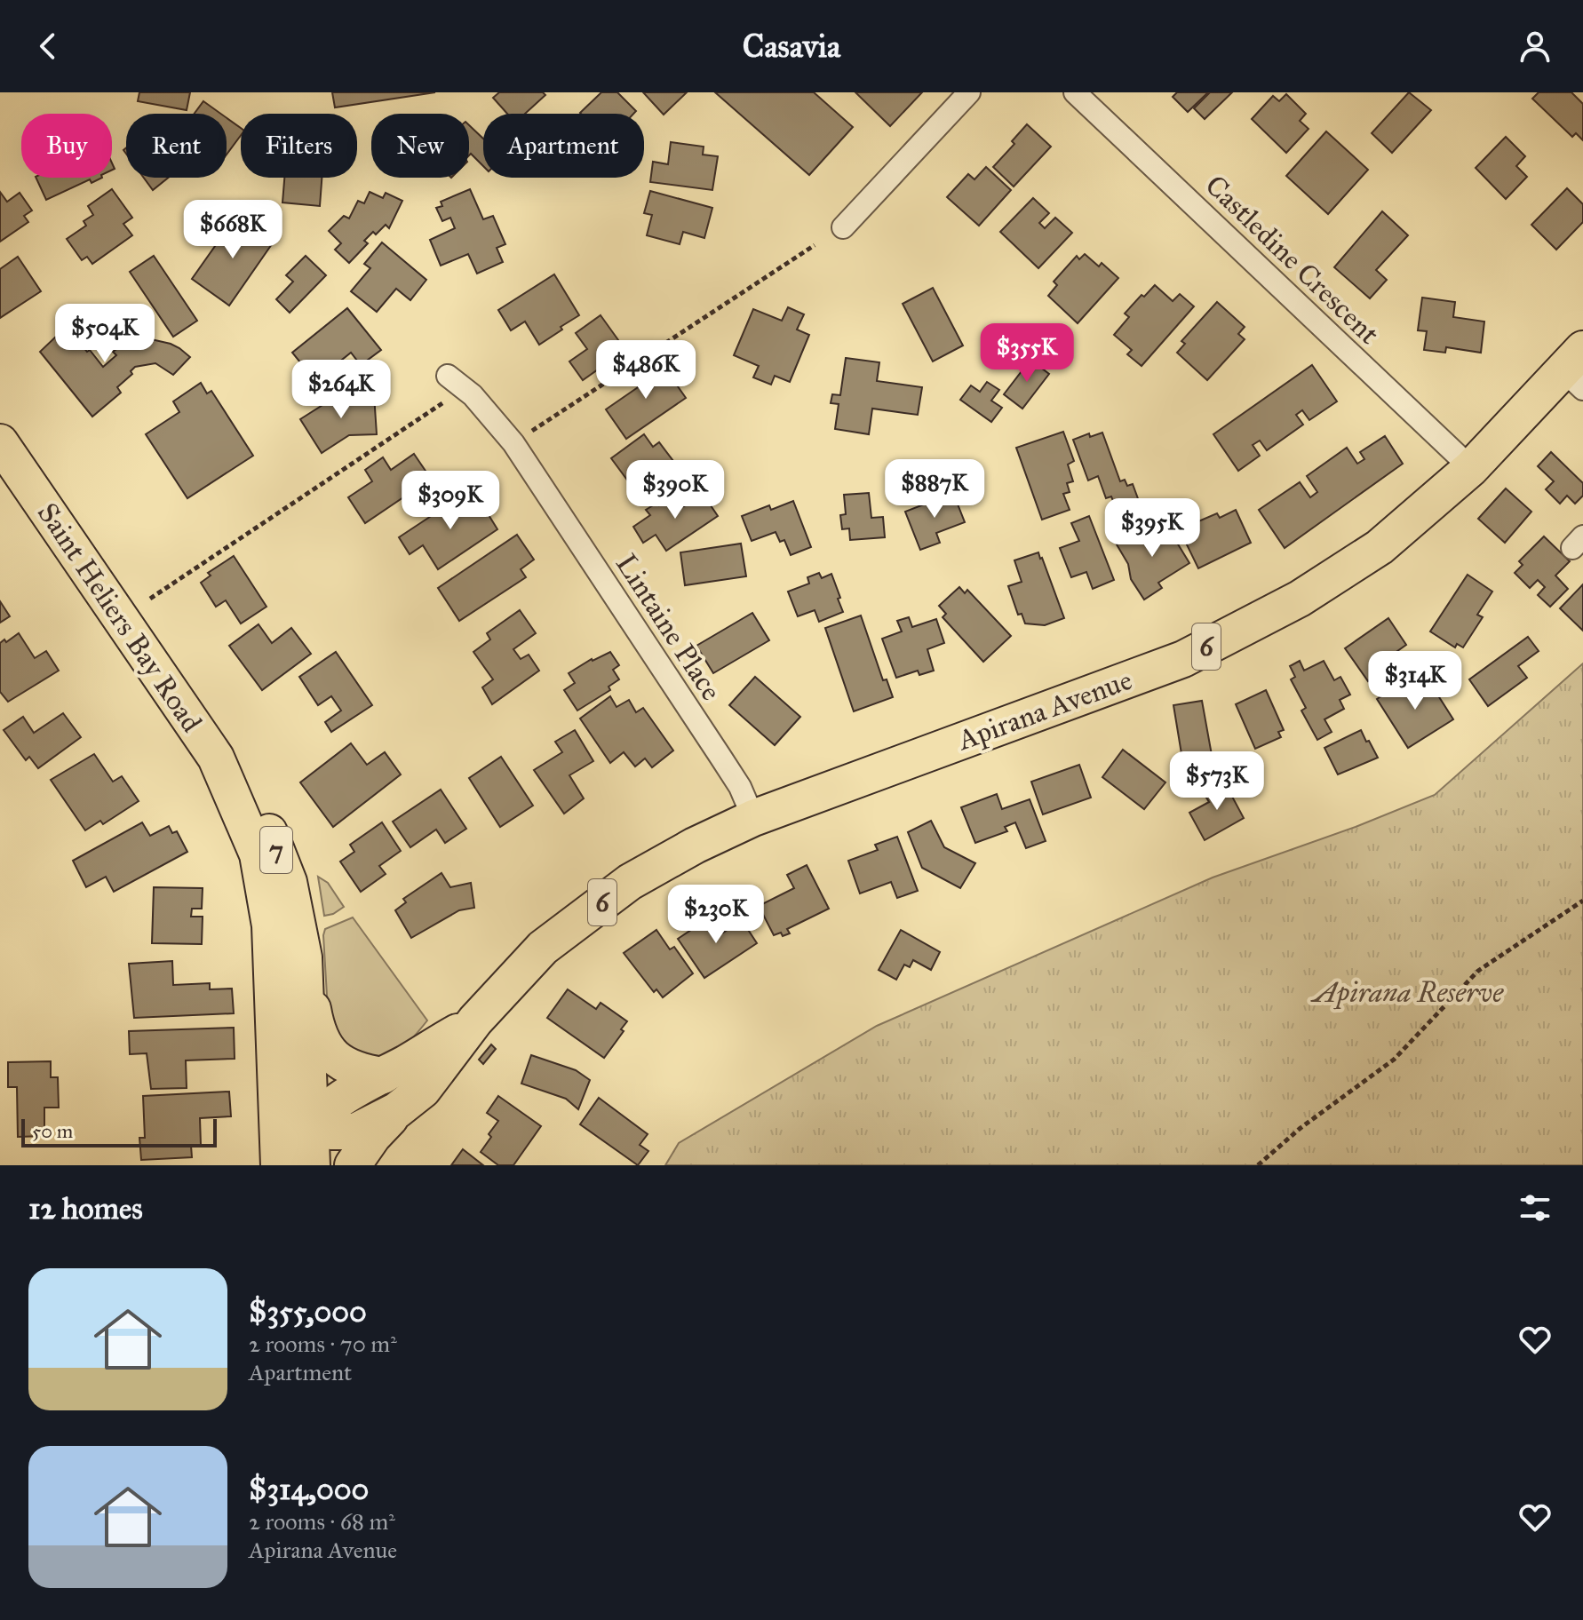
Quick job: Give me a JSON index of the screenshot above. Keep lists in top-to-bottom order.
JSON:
{
  "streets": {
    "main road": [
      "Saint Heliers Bay Road",
      "6",
      "Apirana Avenue",
      "7"
    ],
    "street": ["Castledine Crescent", "Lintaine Place"]
  },
  "crossings": [
    ["Castledine Crescent", "Apirana Avenue"],
    ["Saint Heliers Bay Road", "6"],
    ["Saint Heliers Bay Road", "Apirana Avenue"],
    ["Saint Heliers Bay Road", "7"],
    ["Lintaine Place", "Apirana Avenue"],
    ["6", "Apirana Avenue"],
    ["6", "7"],
    ["Apirana Avenue", "7"]
  ],
  "parks": ["Apirana Reserve"],
  "scale_bar": "50 m",
  "page": {
    "header": "Casavia",
    "chip": [
      "Buy",
      "Rent",
      "Filters",
      "New",
      "Apartment"
    ],
    "price": [
      "$668K",
      "$504K",
      "$355K",
      "$486K",
      "$264K",
      "$887K",
      "$390K",
      "$309K",
      "$395K",
      "$314K",
      "$573K",
      "$230K"
    ],
    "scale": "50 m",
    "heading": "12 homes",
    "list": [
      {
        "name": "$355,000",
        "note": "2 rooms · 70 m² · Apartment"
      },
      {
        "name": "$314,000",
        "note": "2 rooms · 68 m² · Apirana Avenue"
      }
    ]
  }
}
